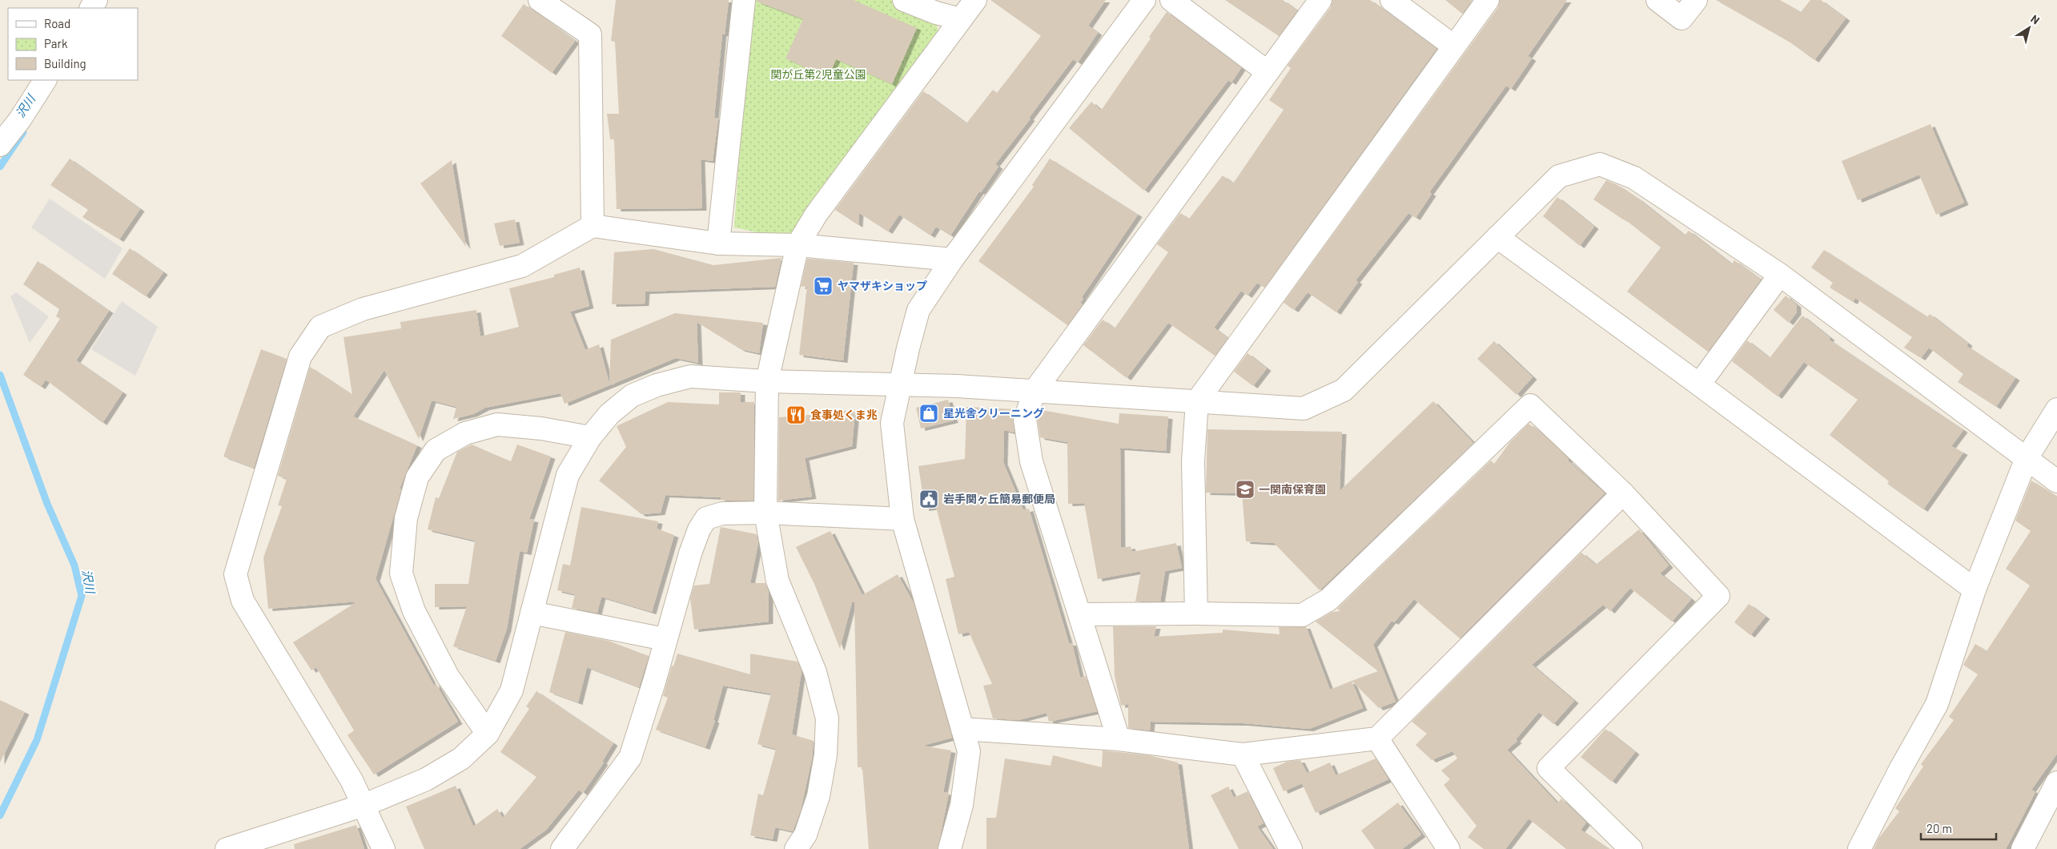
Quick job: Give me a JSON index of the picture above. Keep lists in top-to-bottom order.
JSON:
{
  "water": ["沢川"],
  "parks": ["関が丘第2児童公園"],
  "places": {
    "supermarket": ["ヤマザキショップ"],
    "shop": ["星光舎クリーニング"],
    "restaurant": ["食事処くま兆"],
    "school or university": ["一関南保育園"],
    "public building": ["岩手関ヶ丘簡易郵便局"]
  },
  "legend": ["Road", "Park", "Building"],
  "scale_bar": "20 m",
  "north": "top right"
}
